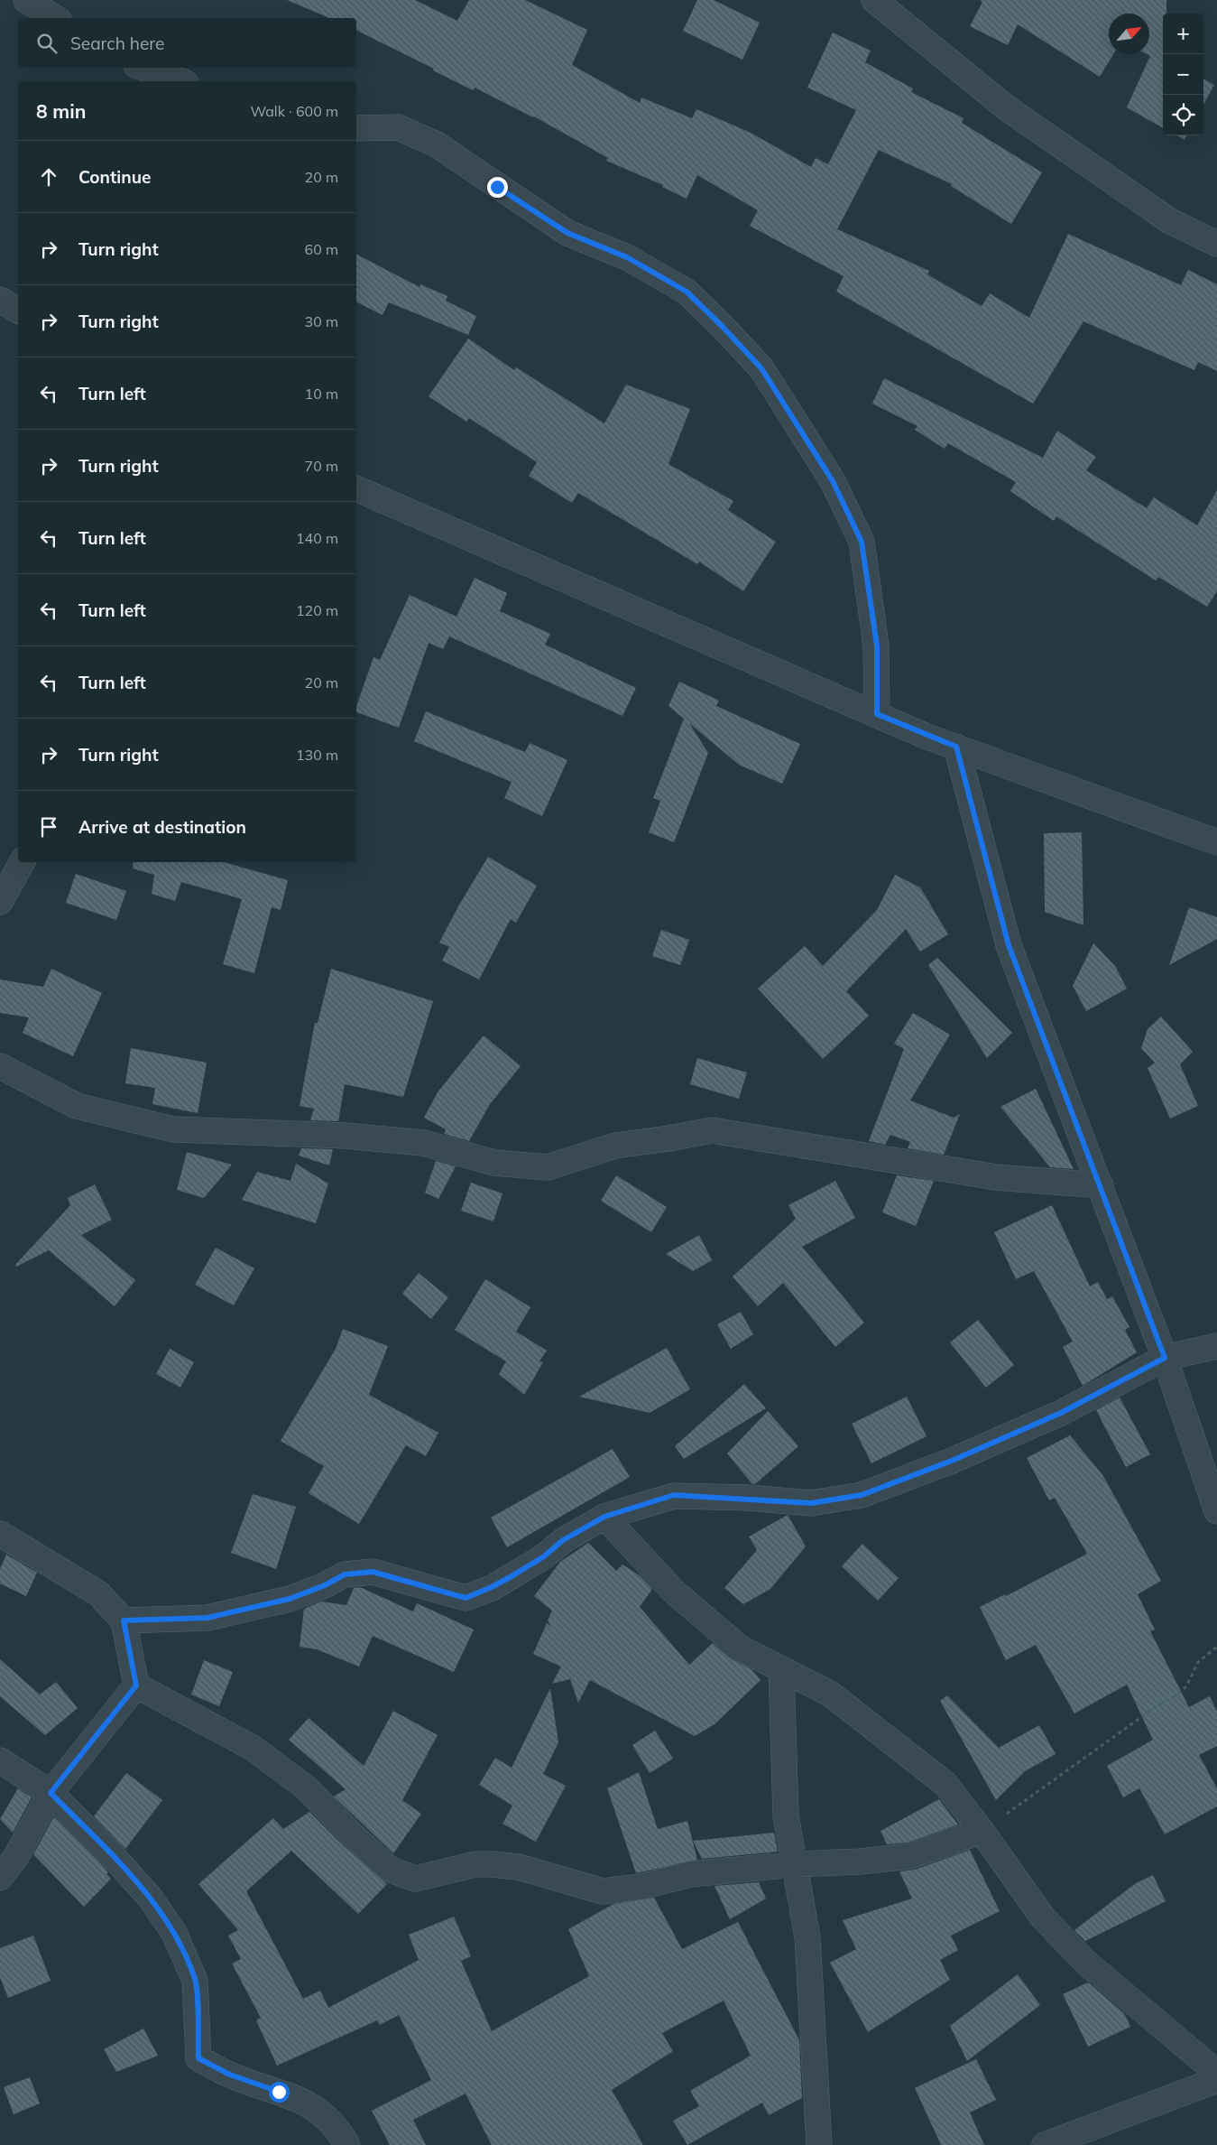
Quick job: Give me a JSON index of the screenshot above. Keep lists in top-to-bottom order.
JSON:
{
  "north": "top right",
  "page": {
    "map_buttons": ["+", "−"],
    "search": "Search here",
    "heading": ["8 min", "Walk · 600 m"],
    "list": [
      ["Continue", "20 m"],
      ["Turn right", "60 m"],
      ["Turn right", "30 m"],
      ["Turn left", "10 m"],
      ["Turn right", "70 m"],
      ["Turn left", "140 m"],
      ["Turn left", "120 m"],
      ["Turn left", "20 m"],
      ["Turn right", "130 m"],
      "Arrive at destination"
    ]
  }
}
